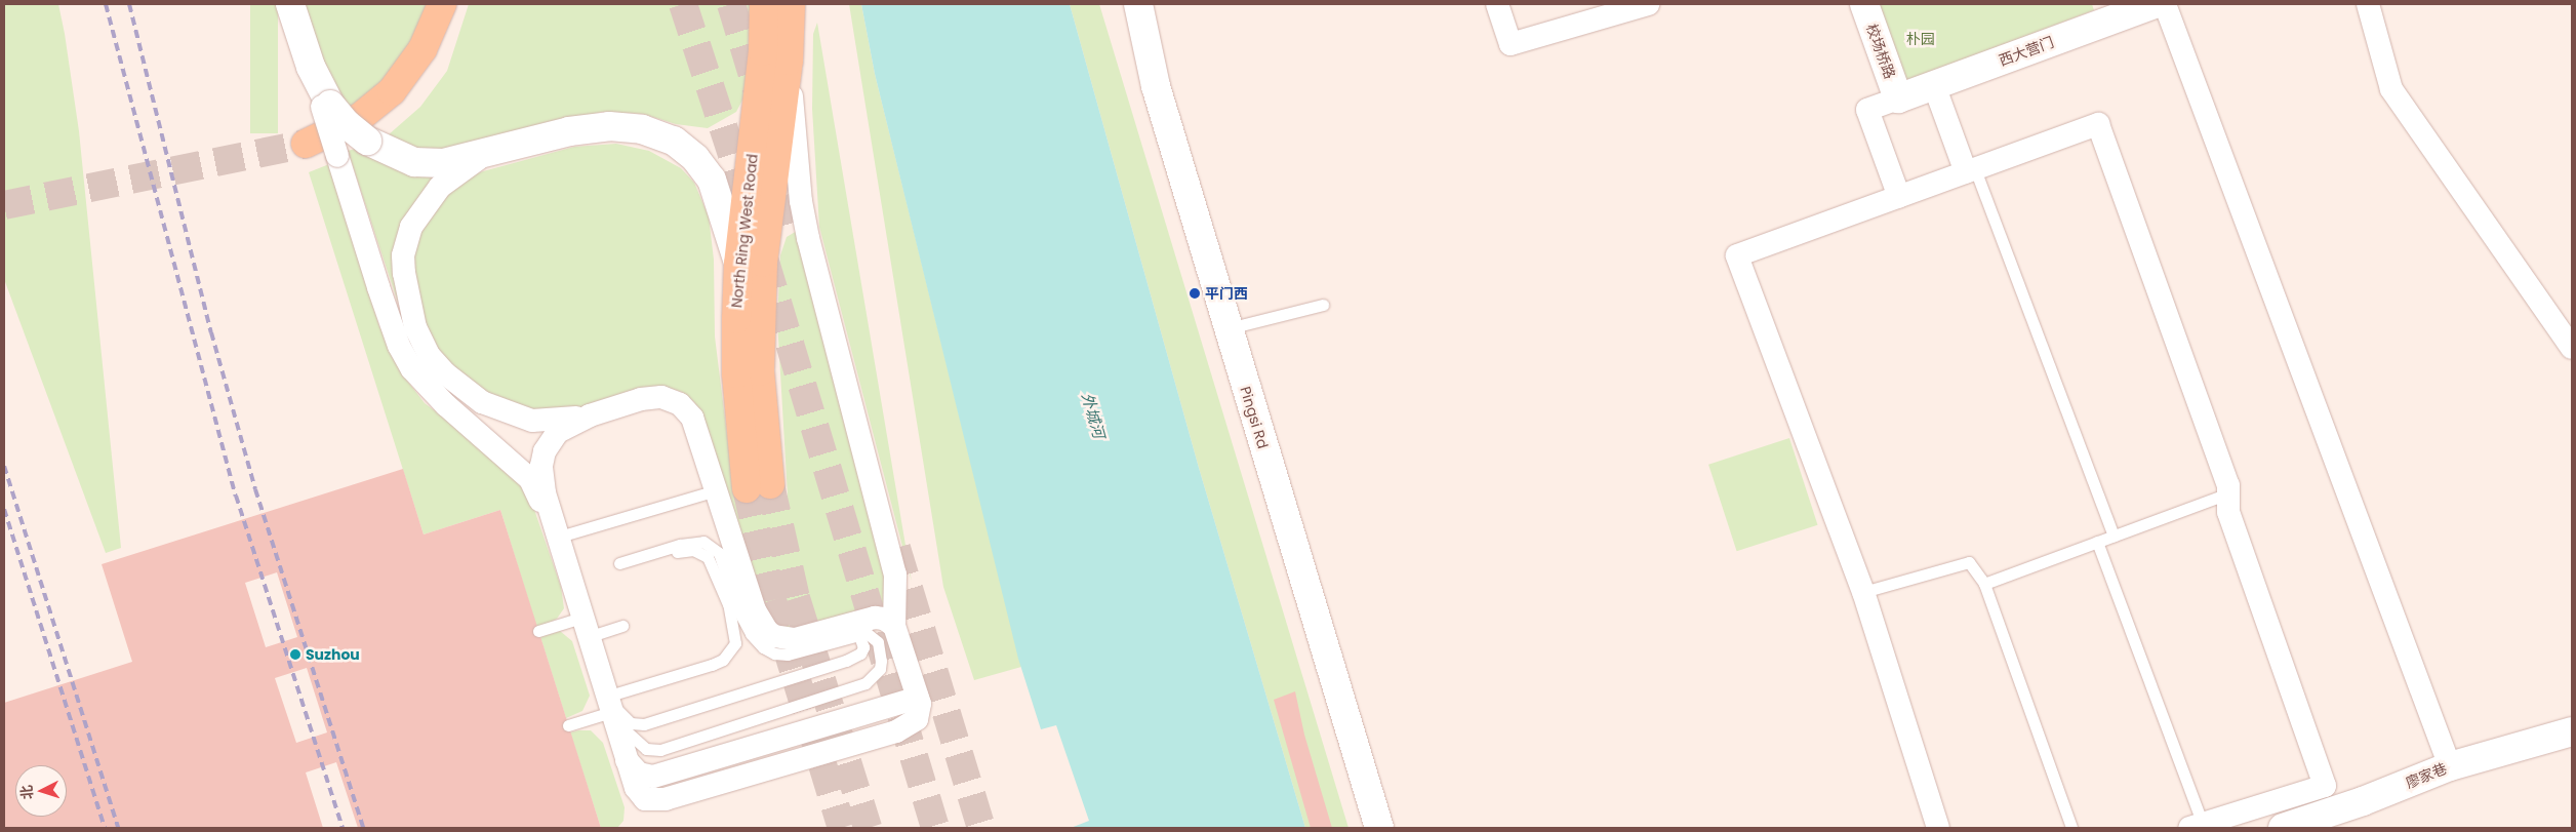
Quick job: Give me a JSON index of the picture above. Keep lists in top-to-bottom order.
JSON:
{
  "streets": {
    "main road": ["North Ring West Road"],
    "street": [
      "校场桥路",
      "西大营门",
      "Pingsi Rd",
      "廖家巷"
    ]
  },
  "crossings": [
    ["校场桥路", "西大营门"]
  ],
  "water": ["外城河"],
  "parks": ["朴园"],
  "places": ["平门西", "Suzhou"],
  "north": "left"
}
